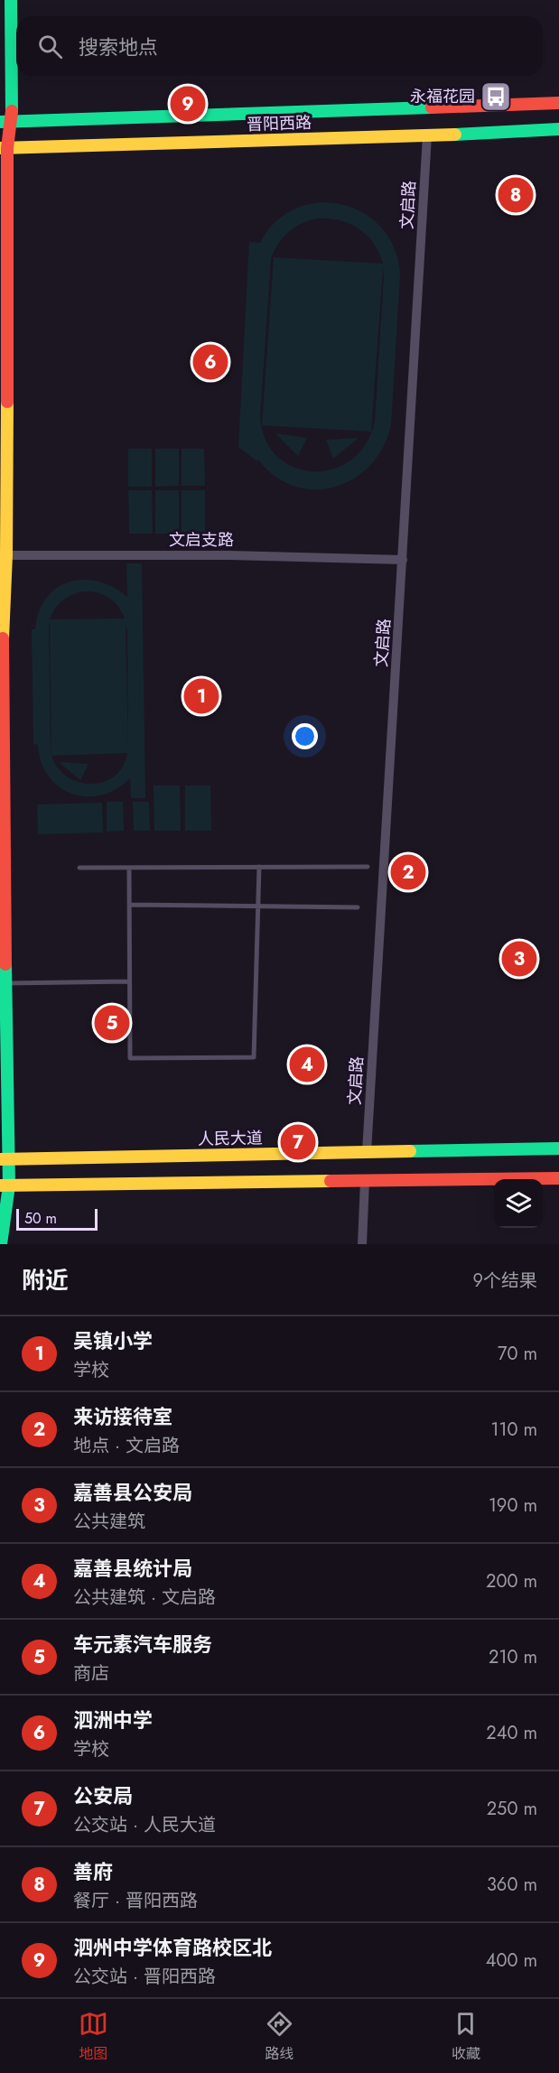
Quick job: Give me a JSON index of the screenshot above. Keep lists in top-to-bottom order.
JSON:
{
  "streets": {
    "main road": ["晋阳西路", "人民大道"],
    "street": ["文启路", "文启支路"]
  },
  "crossings": [
    ["晋阳西路", "文启路"],
    ["文启路", "文启支路"],
    ["文启路", "人民大道"]
  ],
  "places": {
    "bus stop": ["永福花园"]
  },
  "scale_bar": "50 m",
  "page": {
    "search": "搜索地点",
    "pins": [
      "9",
      "8",
      "6",
      "1",
      "2",
      "3",
      "5",
      "4",
      "7"
    ],
    "scale": "50 m",
    "heading": ["附近", "9个结果"],
    "list": [
      {
        "mark": "1",
        "name": "吴镇小学",
        "note": "学校",
        "value": "70 m"
      },
      {
        "mark": "2",
        "name": "来访接待室",
        "note": "地点 · 文启路",
        "value": "110 m"
      },
      {
        "mark": "3",
        "name": "嘉善县公安局",
        "note": "公共建筑",
        "value": "190 m"
      },
      {
        "mark": "4",
        "name": "嘉善县统计局",
        "note": "公共建筑 · 文启路",
        "value": "200 m"
      },
      {
        "mark": "5",
        "name": "车元素汽车服务",
        "note": "商店",
        "value": "210 m"
      },
      {
        "mark": "6",
        "name": "泗洲中学",
        "note": "学校",
        "value": "240 m"
      },
      {
        "mark": "7",
        "name": "公安局",
        "note": "公交站 · 人民大道",
        "value": "250 m"
      },
      {
        "mark": "8",
        "name": "善府",
        "note": "餐厅 · 晋阳西路",
        "value": "360 m"
      },
      {
        "mark": "9",
        "name": "泗州中学体育路校区北",
        "note": "公交站 · 晋阳西路",
        "value": "400 m"
      }
    ],
    "nav": ["地图", "路线", "收藏"]
  }
}
